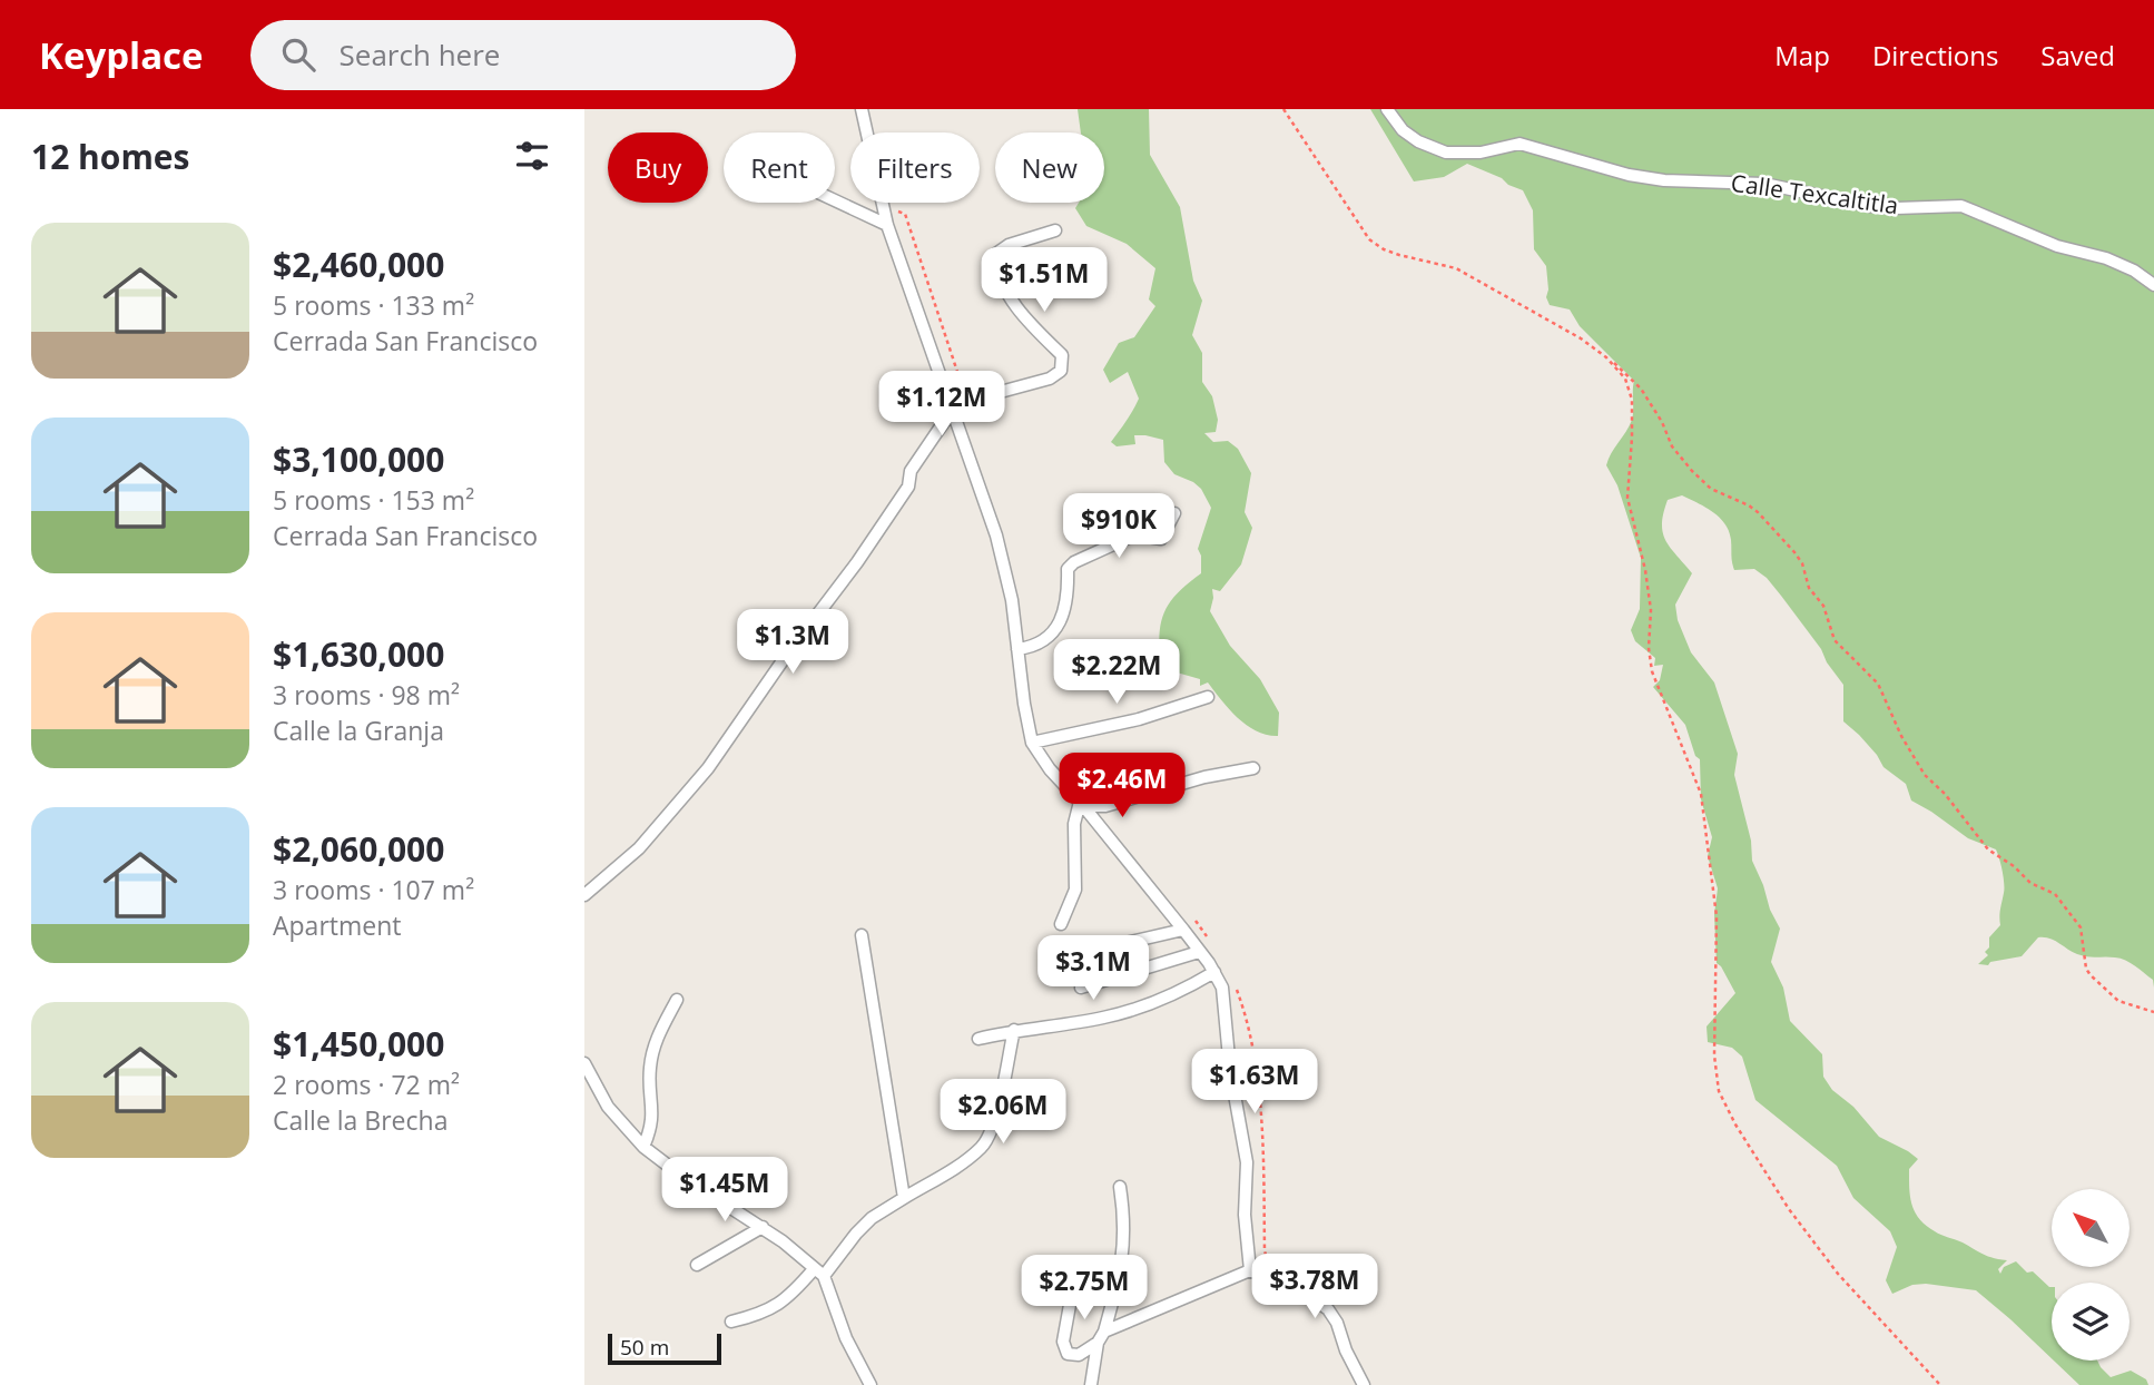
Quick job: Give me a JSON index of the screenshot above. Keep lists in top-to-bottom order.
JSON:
{
  "streets": {
    "street": ["Calle Texcaltitla"]
  },
  "scale_bar": "50 m",
  "north": "top left",
  "page": {
    "header": "Keyplace",
    "search": "Search here",
    "nav": ["Map", "Directions", "Saved"],
    "heading": "12 homes",
    "chip": [
      "Buy",
      "Rent",
      "Filters",
      "New"
    ],
    "list": [
      {
        "name": "$2,460,000",
        "note": "5 rooms · 133 m² · Cerrada San Francisco"
      },
      {
        "name": "$3,100,000",
        "note": "5 rooms · 153 m² · Cerrada San Francisco"
      },
      {
        "name": "$1,630,000",
        "note": "3 rooms · 98 m² · Calle la Granja"
      },
      {
        "name": "$2,060,000",
        "note": "3 rooms · 107 m² · Apartment"
      },
      {
        "name": "$1,450,000",
        "note": "2 rooms · 72 m² · Calle la Brecha"
      }
    ],
    "price": [
      "$1.51M",
      "$1.12M",
      "$910K",
      "$1.3M",
      "$2.22M",
      "$2.46M",
      "$3.1M",
      "$1.63M",
      "$2.06M",
      "$1.45M",
      "$3.78M",
      "$2.75M"
    ],
    "scale": "50 m"
  }
}
